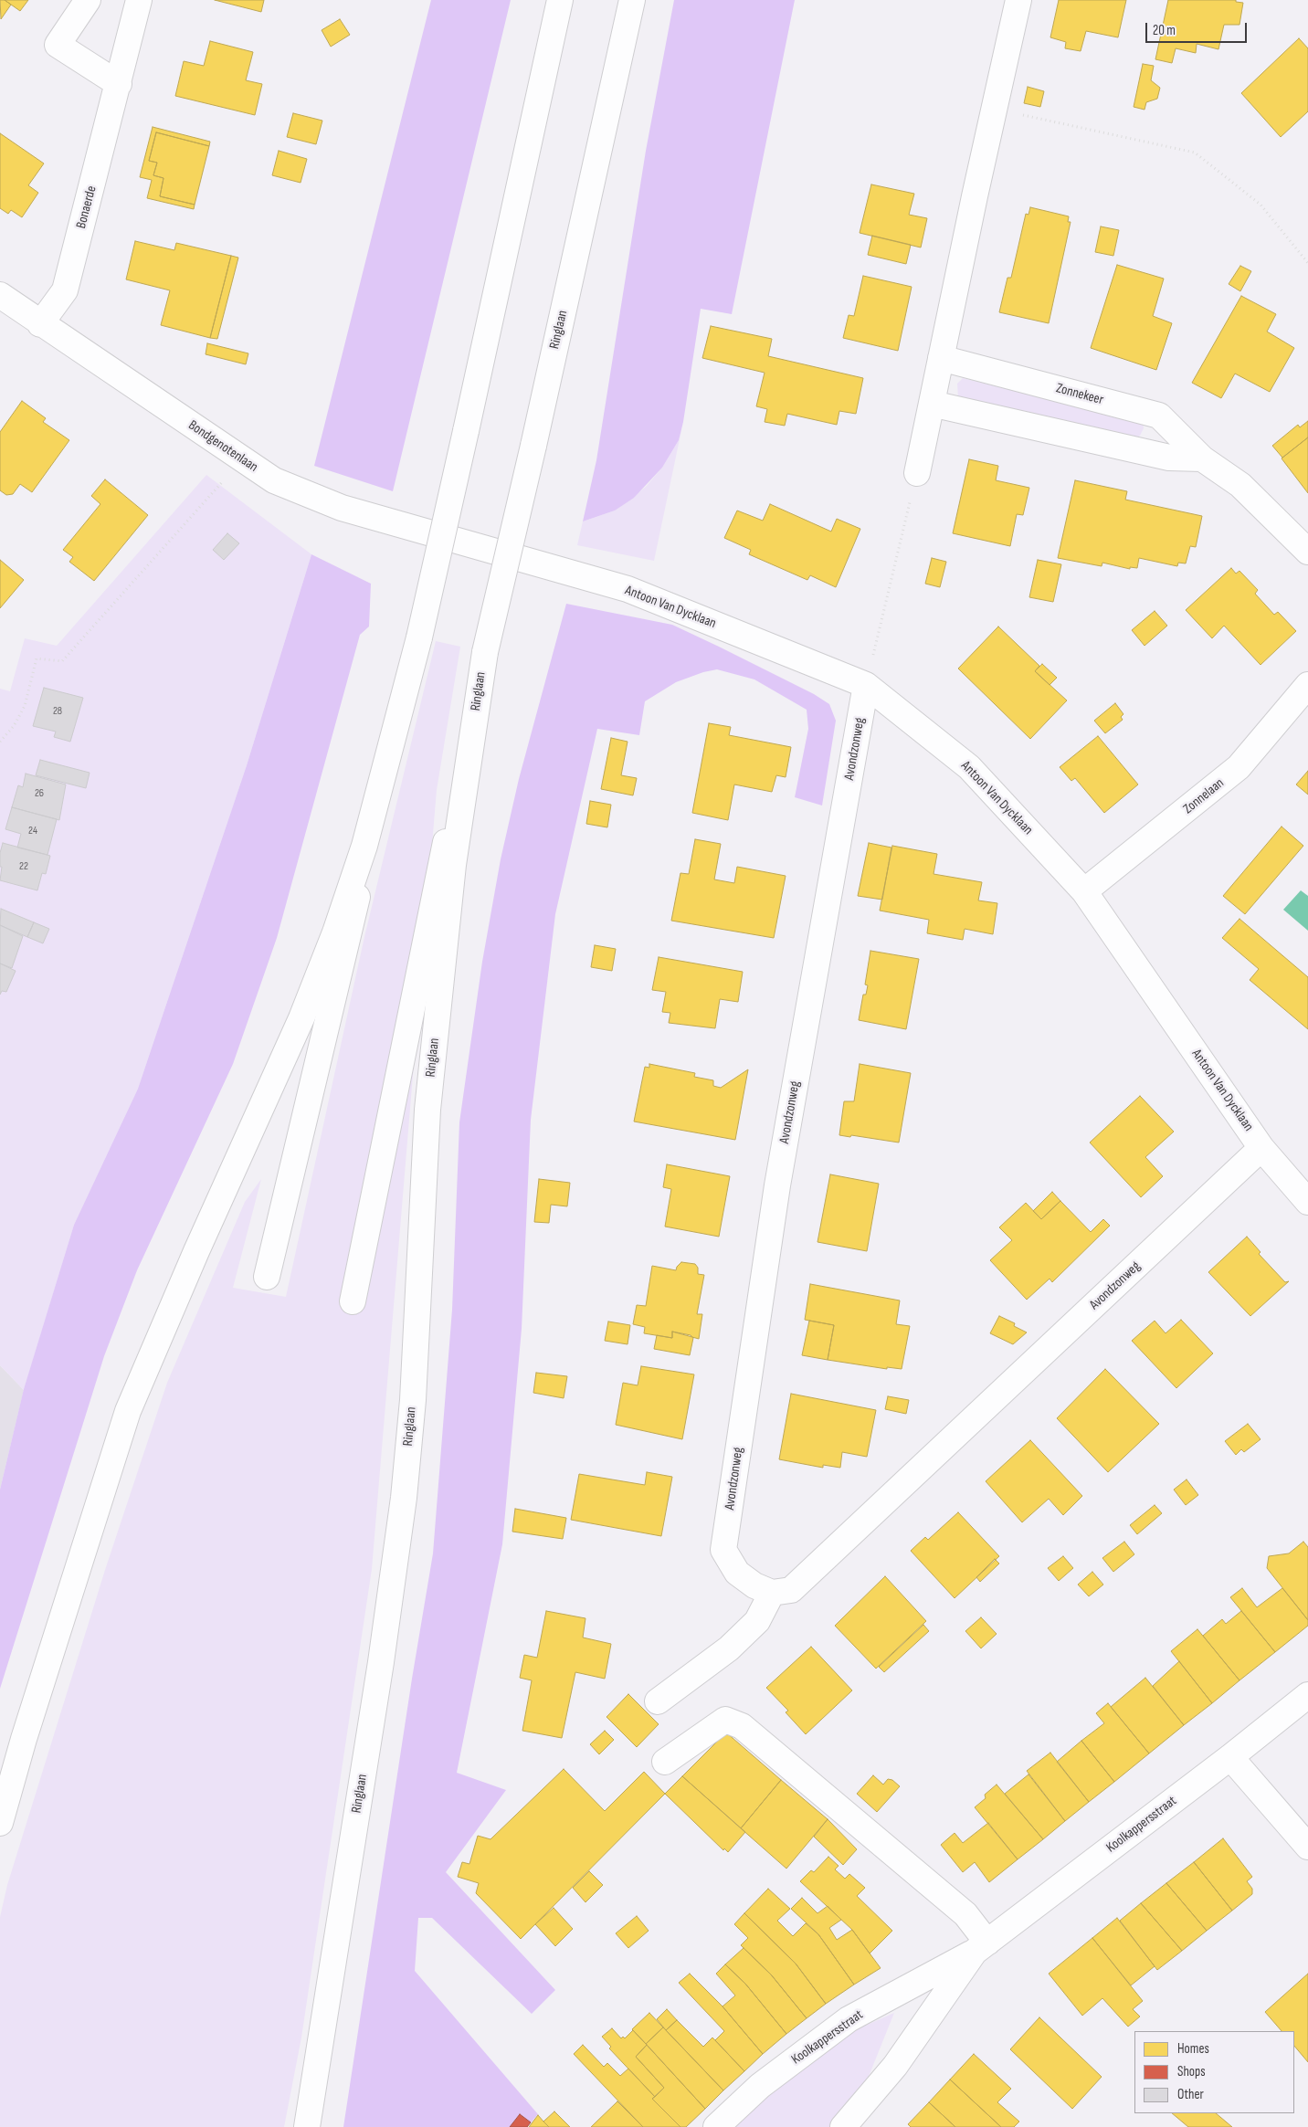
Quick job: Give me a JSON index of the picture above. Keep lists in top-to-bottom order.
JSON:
{
  "streets": {
    "main road": [
      "Bonaerde",
      "Ringlaan",
      "Zonnekeer",
      "Bondgenotenlaan",
      "Antoon Van Dycklaan",
      "Avondzonweg",
      "Zonnelaan",
      "Koolkappersstraat"
    ]
  },
  "crossings": [
    ["Bonaerde", "Bondgenotenlaan"],
    ["Bondgenotenlaan", "Antoon Van Dycklaan"],
    ["Antoon Van Dycklaan", "Avondzonweg"],
    ["Antoon Van Dycklaan", "Zonnelaan"]
  ],
  "house_numbers": [
    "28",
    "26",
    "24",
    "22"
  ],
  "legend": ["Homes", "Shops", "Other"],
  "scale_bar": "20 m"
}
